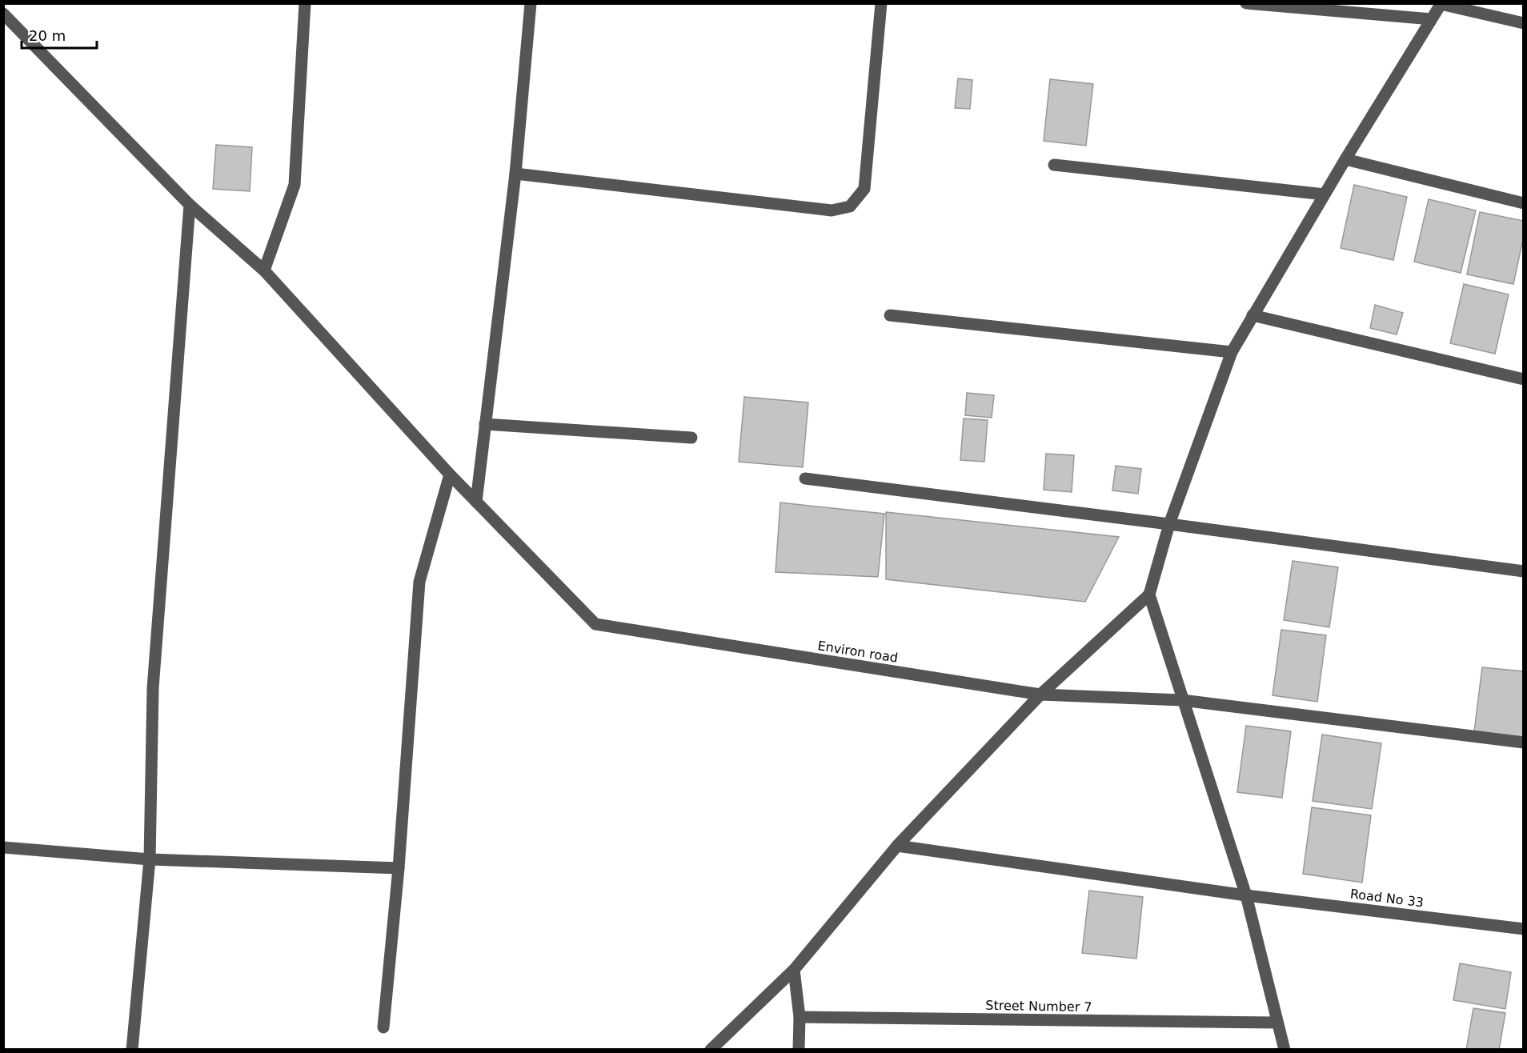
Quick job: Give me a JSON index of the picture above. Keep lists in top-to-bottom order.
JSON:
{
  "streets": {
    "street": ["Environ road", "Road No 33", "Street Number 7"]
  },
  "scale_bar": "20 m"
}
